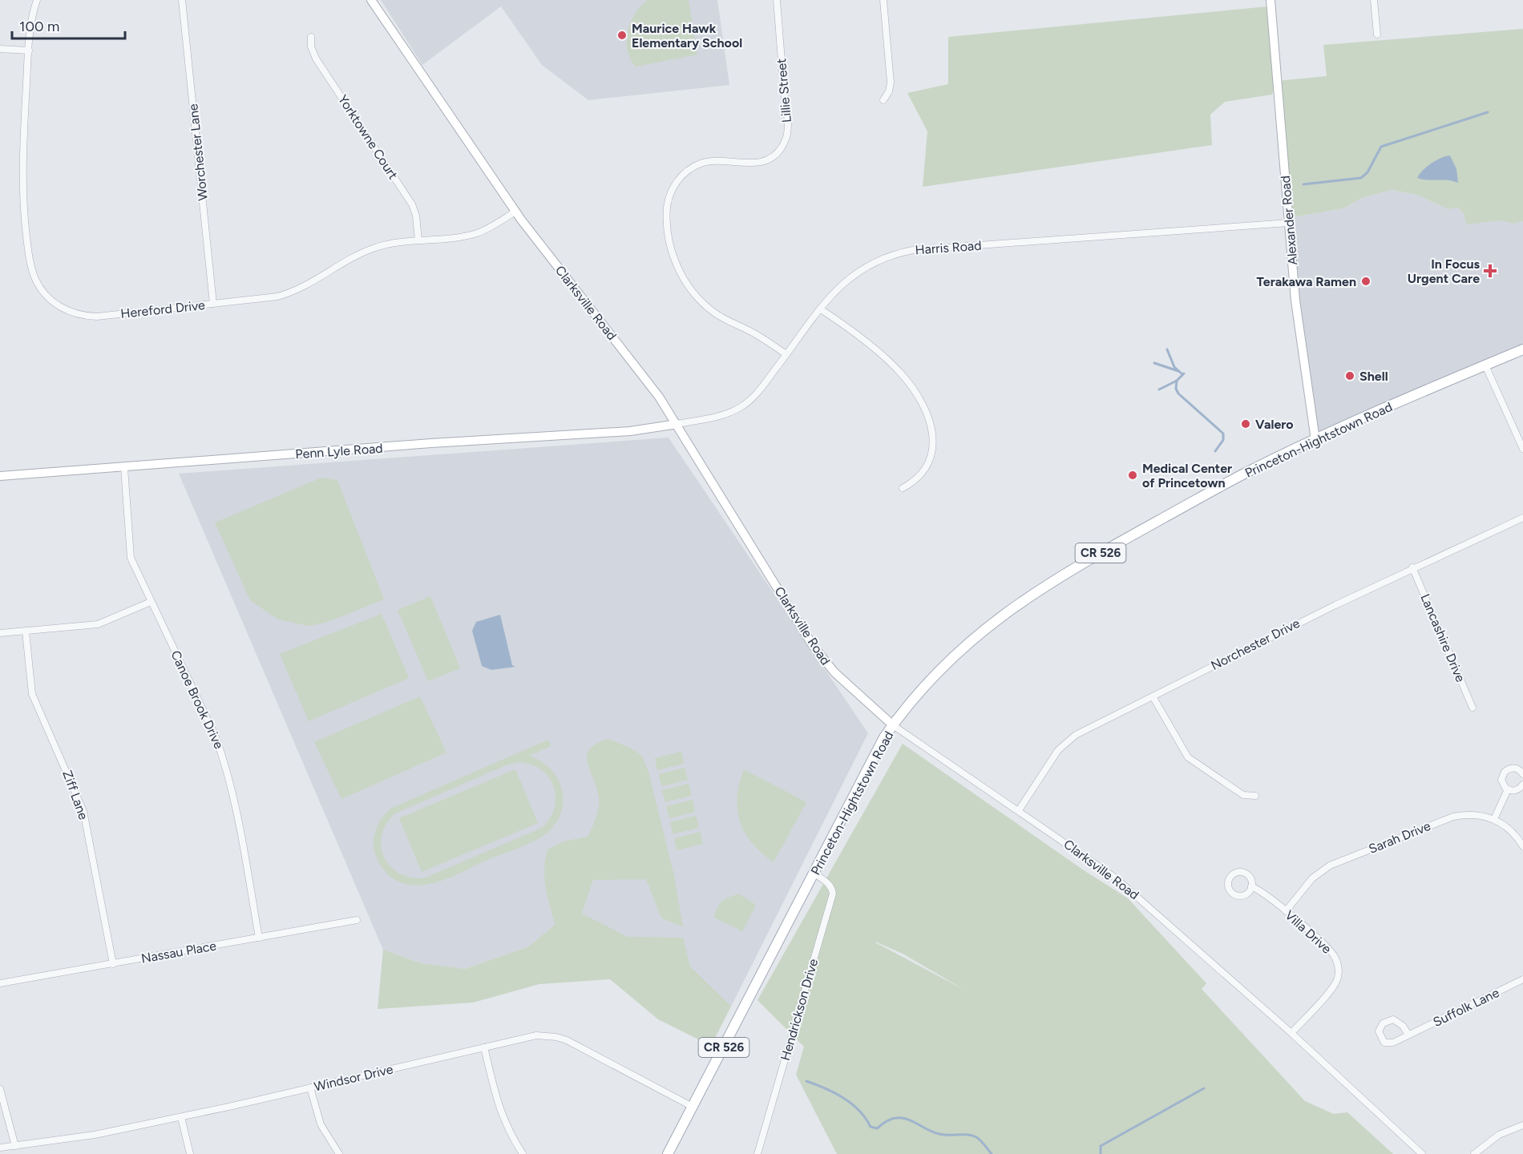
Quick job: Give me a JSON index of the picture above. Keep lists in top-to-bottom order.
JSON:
{
  "streets": {
    "main road": ["Princeton-Hightstown Road", "CR 526"],
    "street": [
      "Lillie Street",
      "Yorktowne Court",
      "Worchester Lane",
      "Alexander Road",
      "Harris Road",
      "Clarksville Road",
      "Hereford Drive",
      "Penn Lyle Road",
      "Lancashire Drive",
      "Norchester Drive",
      "Canoe Brook Drive",
      "Ziff Lane",
      "Sarah Drive",
      "Villa Drive",
      "Nassau Place",
      "Suffolk Lane",
      "Hendrickson Drive",
      "Windsor Drive"
    ]
  },
  "crossings": [
    ["Lillie Street", "Harris Road"],
    ["Yorktowne Court", "Hereford Drive"],
    ["Worchester Lane", "Hereford Drive"],
    ["Alexander Road", "Harris Road"],
    ["Alexander Road", "Princeton-Hightstown Road"],
    ["Harris Road", "Clarksville Road"],
    ["Harris Road", "Penn Lyle Road"],
    ["Clarksville Road", "Hereford Drive"],
    ["Clarksville Road", "Princeton-Hightstown Road"],
    ["Clarksville Road", "Penn Lyle Road"],
    ["Clarksville Road", "Norchester Drive"],
    ["Clarksville Road", "Villa Drive"],
    ["Princeton-Hightstown Road", "Hendrickson Drive"],
    ["Princeton-Hightstown Road", "Windsor Drive"],
    ["Penn Lyle Road", "Canoe Brook Drive"],
    ["Lancashire Drive", "Norchester Drive"],
    ["Canoe Brook Drive", "Nassau Place"],
    ["Ziff Lane", "Nassau Place"],
    ["Sarah Drive", "Villa Drive"]
  ],
  "places": {
    "other": [
      "Maurice Hawk Elementary School",
      "Terakawa Ramen",
      "Shell",
      "Valero",
      "Medical Center of Princetown"
    ],
    "health": ["In Focus Urgent Care"]
  },
  "scale_bar": "100 m"
}
